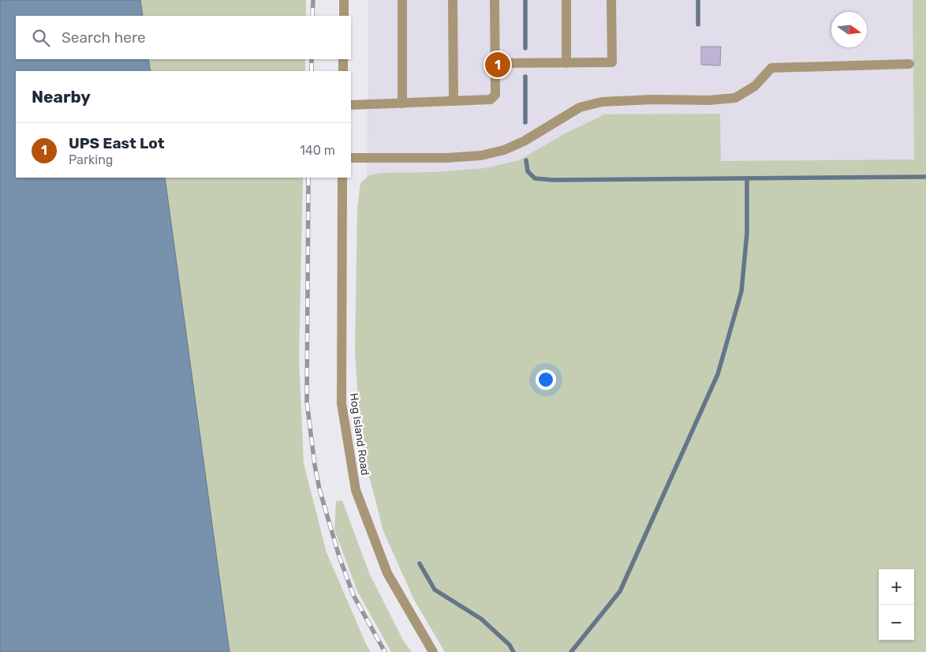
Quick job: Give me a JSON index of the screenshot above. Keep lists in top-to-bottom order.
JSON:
{
  "streets": {
    "street": ["Hog Island Road"]
  },
  "north": "right",
  "page": {
    "search": "Search here",
    "pins": "1",
    "heading": "Nearby",
    "list": [
      {
        "mark": "1",
        "name": "UPS East Lot",
        "note": "Parking",
        "value": "140 m"
      }
    ],
    "map_buttons": ["+", "−"]
  }
}
